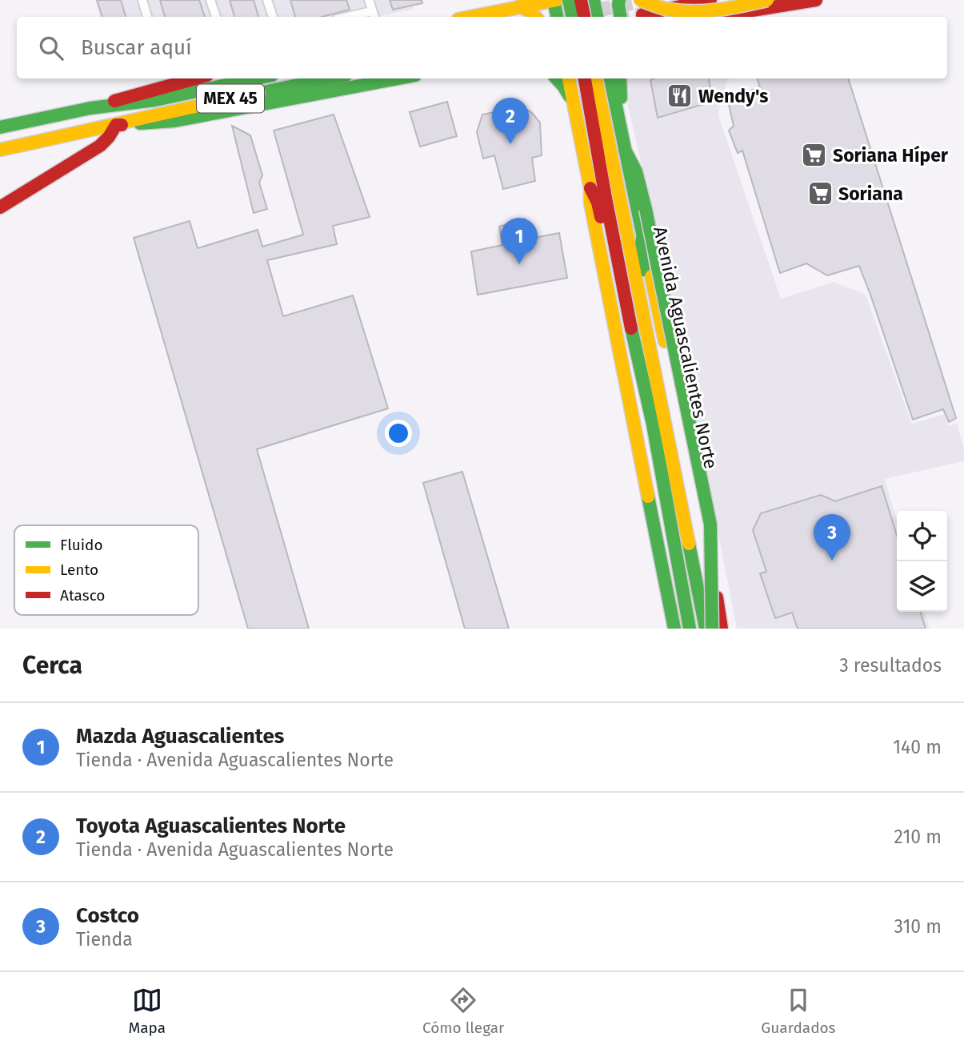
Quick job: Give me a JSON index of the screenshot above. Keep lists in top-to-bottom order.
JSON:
{
  "streets": {
    "main road": ["MEX 45", "Avenida Aguascalientes Norte"]
  },
  "places": {
    "restaurant": ["Wendy's"],
    "supermarket": ["Soriana Híper", "Soriana"]
  },
  "legend": ["Fluido", "Lento", "Atasco"],
  "page": {
    "search": "Buscar aquí",
    "pins": ["2", "1", "3"],
    "heading": ["Cerca", "3 resultados"],
    "list": [
      {
        "mark": "1",
        "name": "Mazda Aguascalientes",
        "note": "Tienda · Avenida Aguascalientes Norte",
        "value": "140 m"
      },
      {
        "mark": "2",
        "name": "Toyota Aguascalientes Norte",
        "note": "Tienda · Avenida Aguascalientes Norte",
        "value": "210 m"
      },
      {
        "mark": "3",
        "name": "Costco",
        "note": "Tienda",
        "value": "310 m"
      }
    ],
    "nav": ["Mapa", "Cómo llegar", "Guardados"]
  }
}
